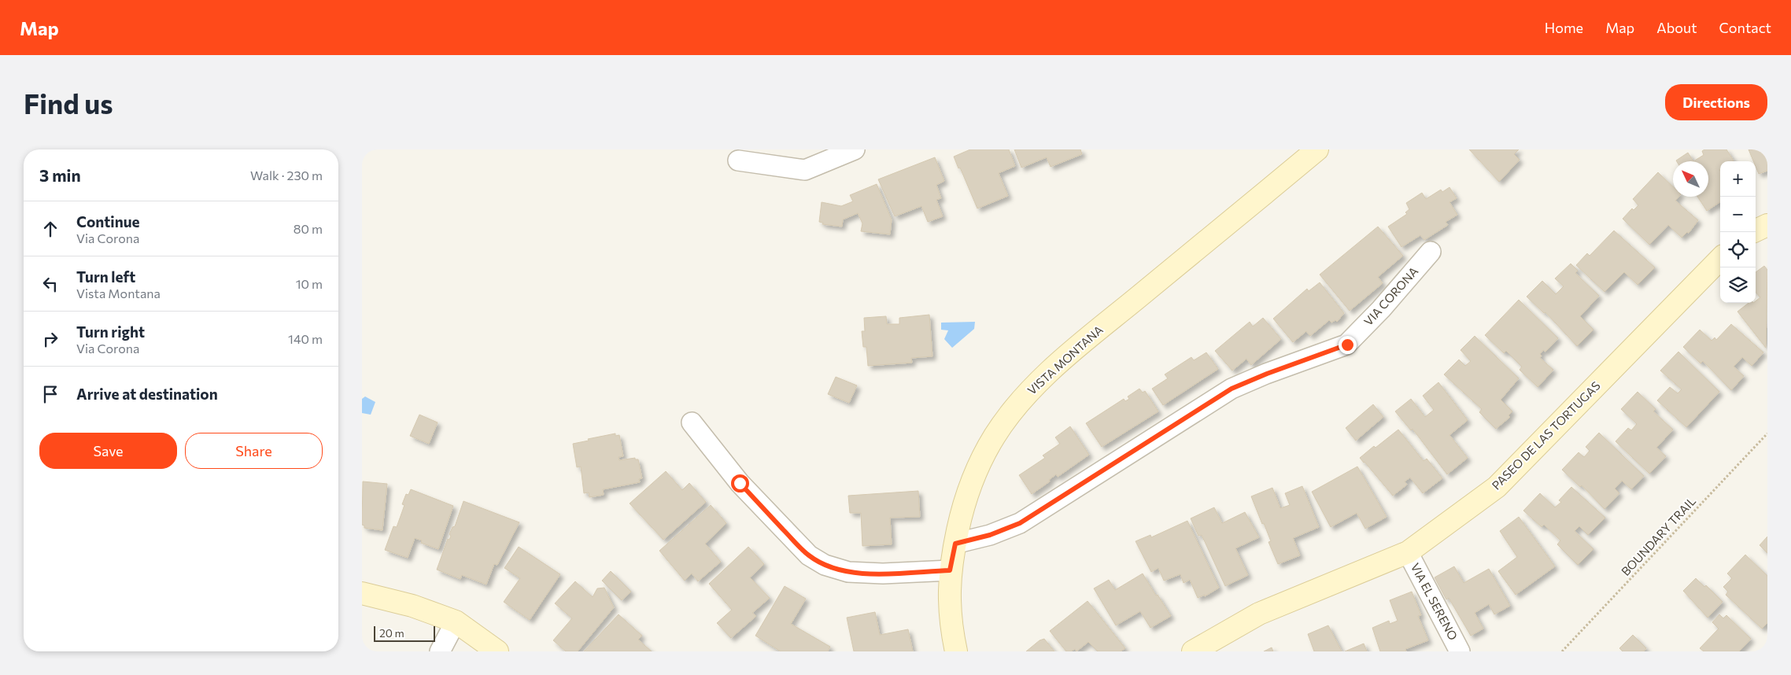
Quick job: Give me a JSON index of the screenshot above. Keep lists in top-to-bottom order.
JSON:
{
  "streets": {
    "street": [
      "VIA CORONA",
      "VISTA MONTANA",
      "PASEO DE LAS TORTUGAS",
      "VIA EL SERENO"
    ],
    "path": ["BOUNDARY TRAIL"]
  },
  "crossings": [
    ["VIA CORONA", "VISTA MONTANA"],
    ["PASEO DE LAS TORTUGAS", "VIA EL SERENO"]
  ],
  "scale_bar": "20 m",
  "north": "top left",
  "page": {
    "header": "Map",
    "nav": [
      "Home",
      "Map",
      "About",
      "Contact"
    ],
    "buttons": [
      "Directions",
      ["Save", "Share"]
    ],
    "title": "Find us",
    "heading": ["3 min", "Walk · 230 m"],
    "map_buttons": ["+", "−"],
    "list": [
      ["Continue", "Via Corona", "80 m"],
      ["Turn left", "Vista Montana", "10 m"],
      ["Turn right", "Via Corona", "140 m"],
      "Arrive at destination"
    ],
    "scale": "20 m"
  }
}
